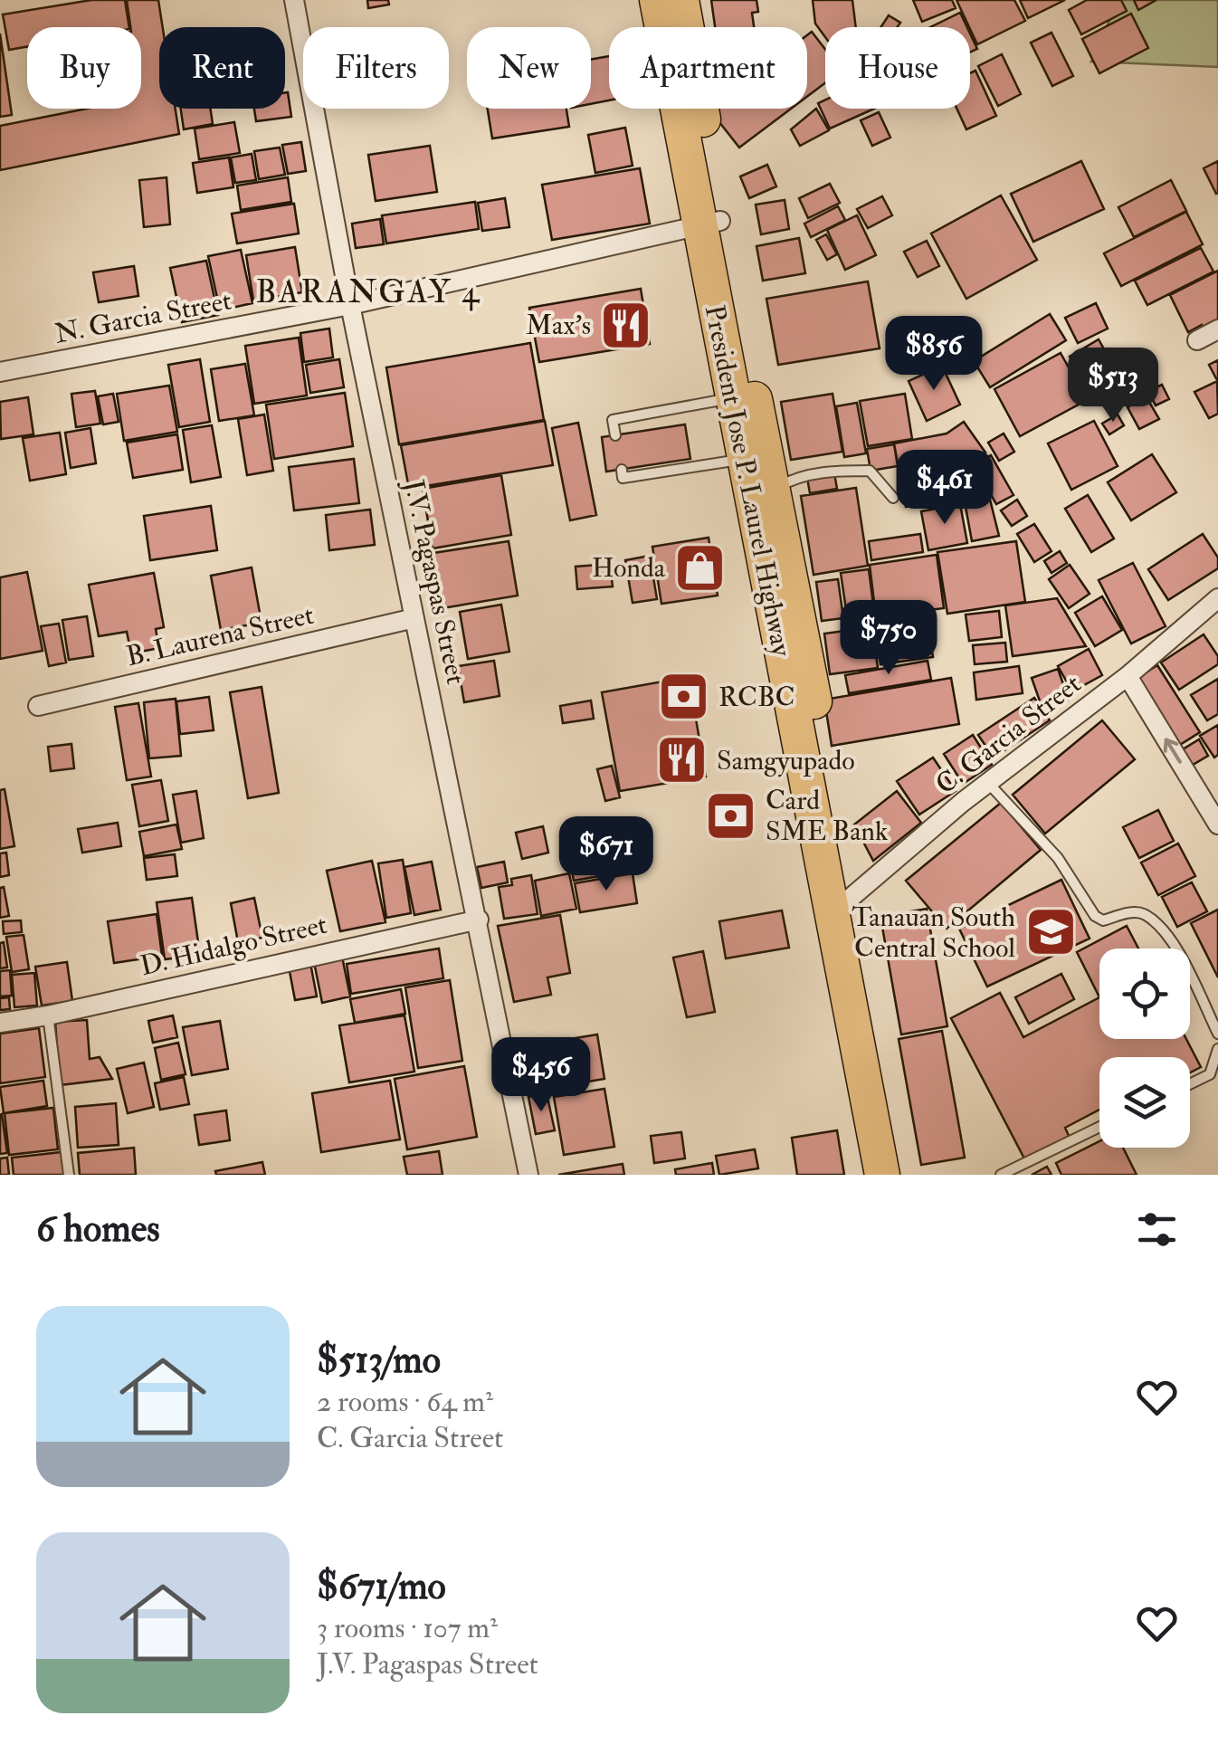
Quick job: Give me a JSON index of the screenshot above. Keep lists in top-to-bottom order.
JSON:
{
  "streets": {
    "highway": ["President Jose P. Laurel Highway"],
    "street": [
      "N. Garcia Street",
      "J.V. Pagaspas Street",
      "B. Laurena Street",
      "C. Garcia Street",
      "D. Hidalgo Street"
    ]
  },
  "crossings": [
    ["N. Garcia Street", "President Jose P. Laurel Highway"],
    ["N. Garcia Street", "J.V. Pagaspas Street"],
    ["President Jose P. Laurel Highway", "C. Garcia Street"],
    ["J.V. Pagaspas Street", "B. Laurena Street"],
    ["J.V. Pagaspas Street", "D. Hidalgo Street"]
  ],
  "districts": ["BARANGAY 4"],
  "places": {
    "restaurant": ["Max's", "Samgyupado"],
    "shop": ["Honda"],
    "bank": ["RCBC", "Card SME Bank"],
    "school or university": ["Tanauan South Central School"]
  },
  "page": {
    "chip": [
      "Buy",
      "Rent",
      "Filters",
      "New",
      "Apartment",
      "House"
    ],
    "price": [
      "$856",
      "$513",
      "$461",
      "$750",
      "$671",
      "$456"
    ],
    "heading": "6 homes",
    "list": [
      {
        "name": "$513/mo",
        "note": "2 rooms · 64 m² · C. Garcia Street"
      },
      {
        "name": "$671/mo",
        "note": "3 rooms · 107 m² · J.V. Pagaspas Street"
      }
    ]
  }
}
